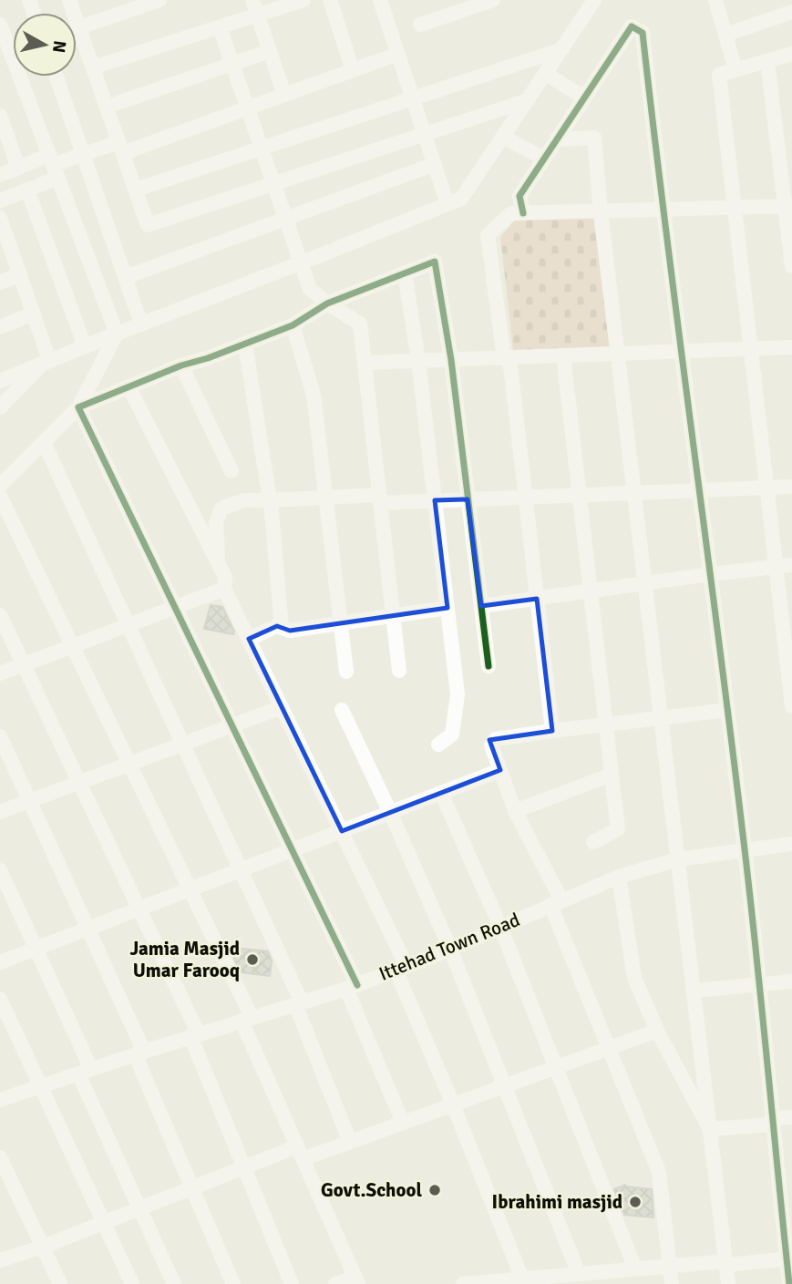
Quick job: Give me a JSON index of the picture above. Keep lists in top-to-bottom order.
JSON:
{
  "streets": {
    "street": ["Ittehad Town Road"]
  },
  "places": ["Jamia Masjid Umar Farooq", "Govt.School", "Ibrahimi masjid"],
  "north": "right"
}
